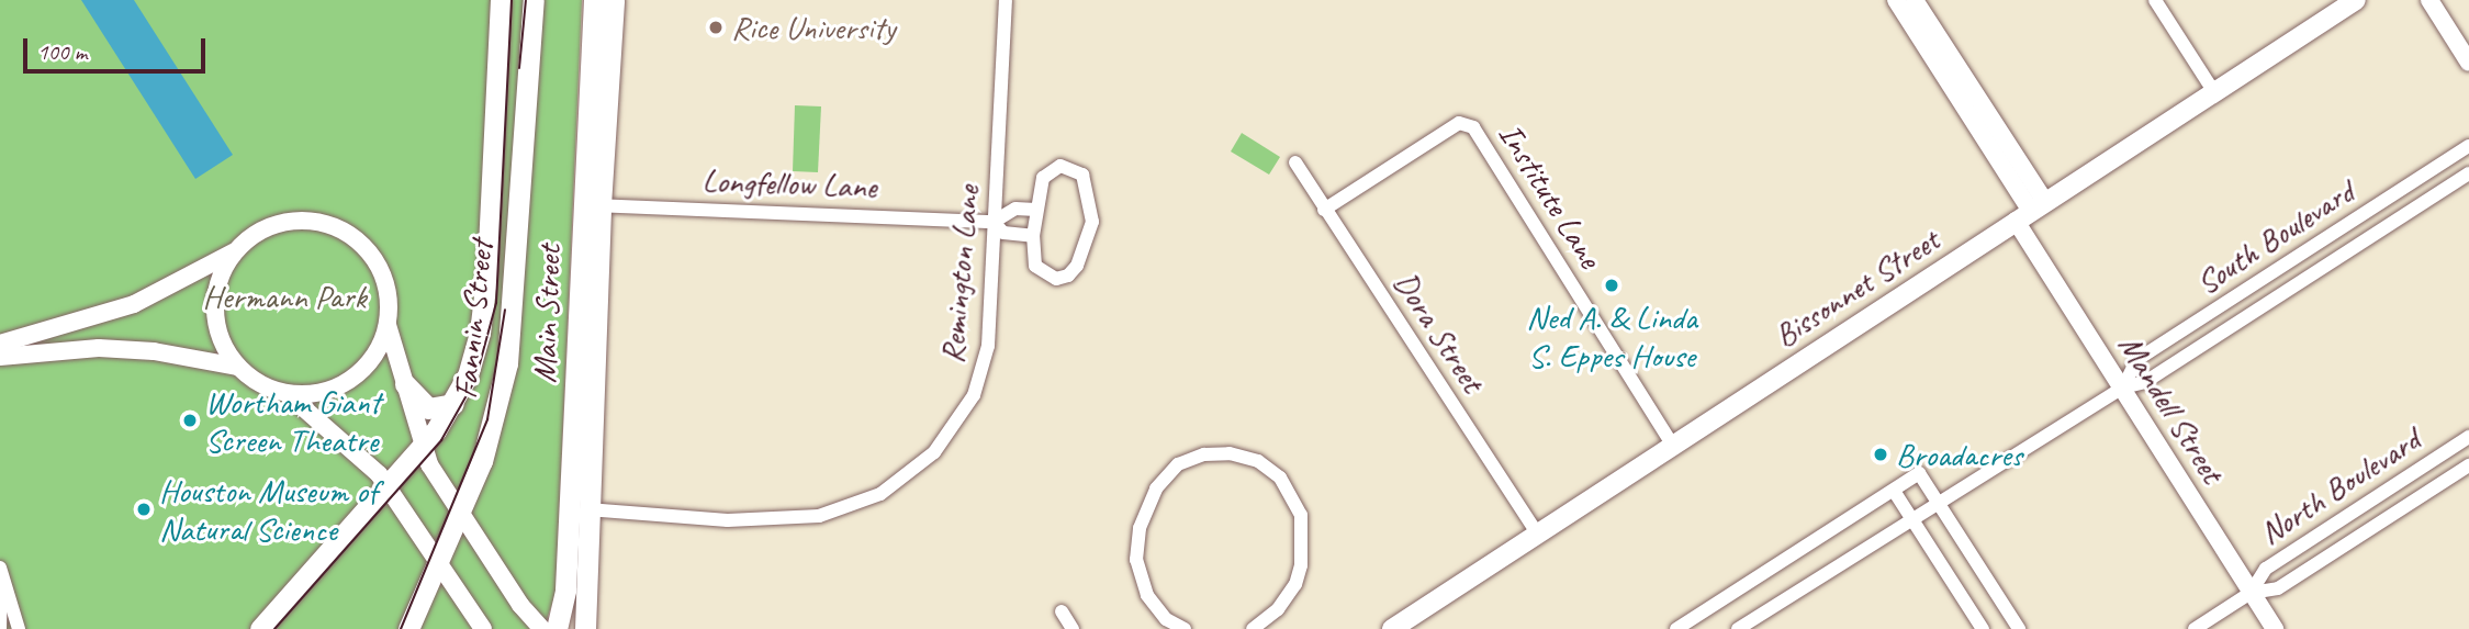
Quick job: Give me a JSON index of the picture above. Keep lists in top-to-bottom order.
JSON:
{
  "streets": {
    "main road": ["Bissonnet Street", "Main Street", "Fannin Street"],
    "street": [
      "Longfellow Lane",
      "Institute Lane",
      "South Boulevard",
      "Remington Lane",
      "Dora Street",
      "Mandell Street",
      "North Boulevard"
    ]
  },
  "crossings": [
    ["Longfellow Lane", "Remington Lane"],
    ["Longfellow Lane", "Main Street"],
    ["Institute Lane", "Bissonnet Street"],
    ["Institute Lane", "Dora Street"],
    ["South Boulevard", "Mandell Street"],
    ["Remington Lane", "Main Street"],
    ["Bissonnet Street", "Dora Street"],
    ["Bissonnet Street", "Mandell Street"],
    ["Mandell Street", "North Boulevard"]
  ],
  "parks": ["Hermann Park"],
  "places": [
    "Rice University",
    "Ned A. & Linda S. Eppes House",
    "Wortham Giant Screen Theatre",
    "Broadacres",
    "Houston Museum of Natural Science"
  ],
  "scale_bar": "100 m"
}
